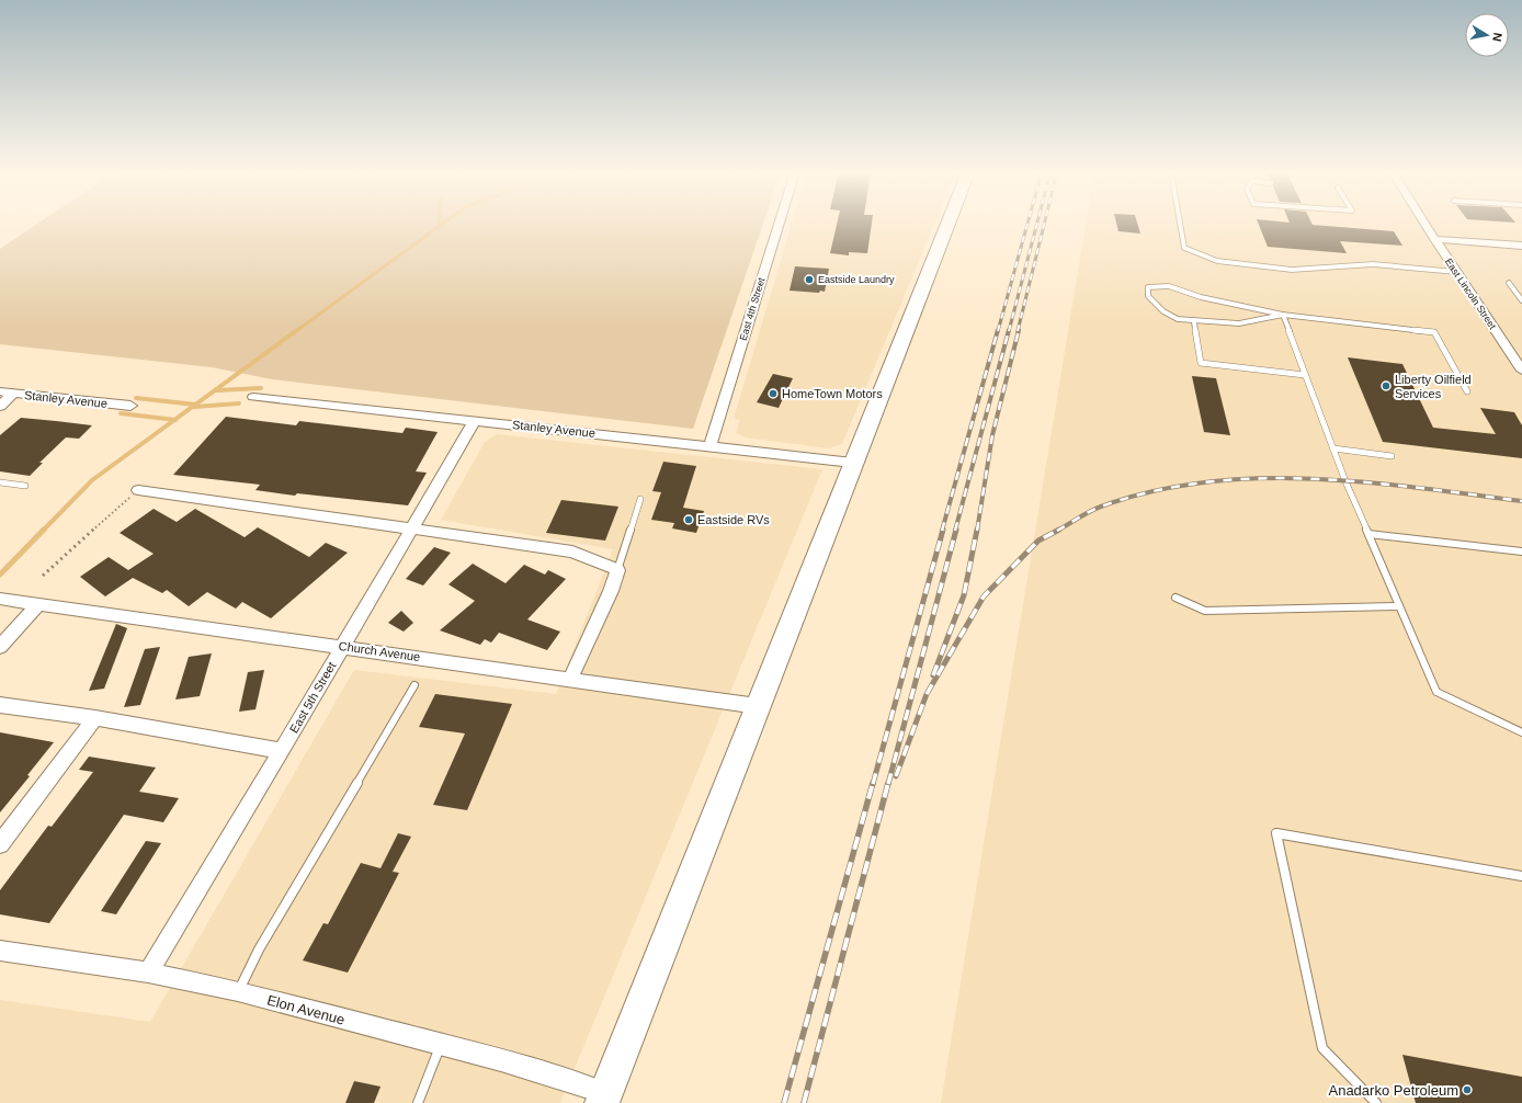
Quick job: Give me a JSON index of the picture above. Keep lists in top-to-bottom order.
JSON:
{
  "streets": {
    "street": [
      "East Lincoln Street",
      "East 4th Street",
      "Stanley Avenue",
      "Church Avenue",
      "East 5th Street",
      "Elon Avenue"
    ]
  },
  "crossings": [
    ["East 4th Street", "Stanley Avenue"],
    ["Stanley Avenue", "East 5th Street"],
    ["Church Avenue", "East 5th Street"],
    ["East 5th Street", "Elon Avenue"]
  ],
  "places": [
    "Eastside Laundry",
    "Liberty Oilfield Services",
    "HomeTown Motors",
    "Eastside RVs",
    "Anadarko Petroleum"
  ],
  "north": "right"
}
